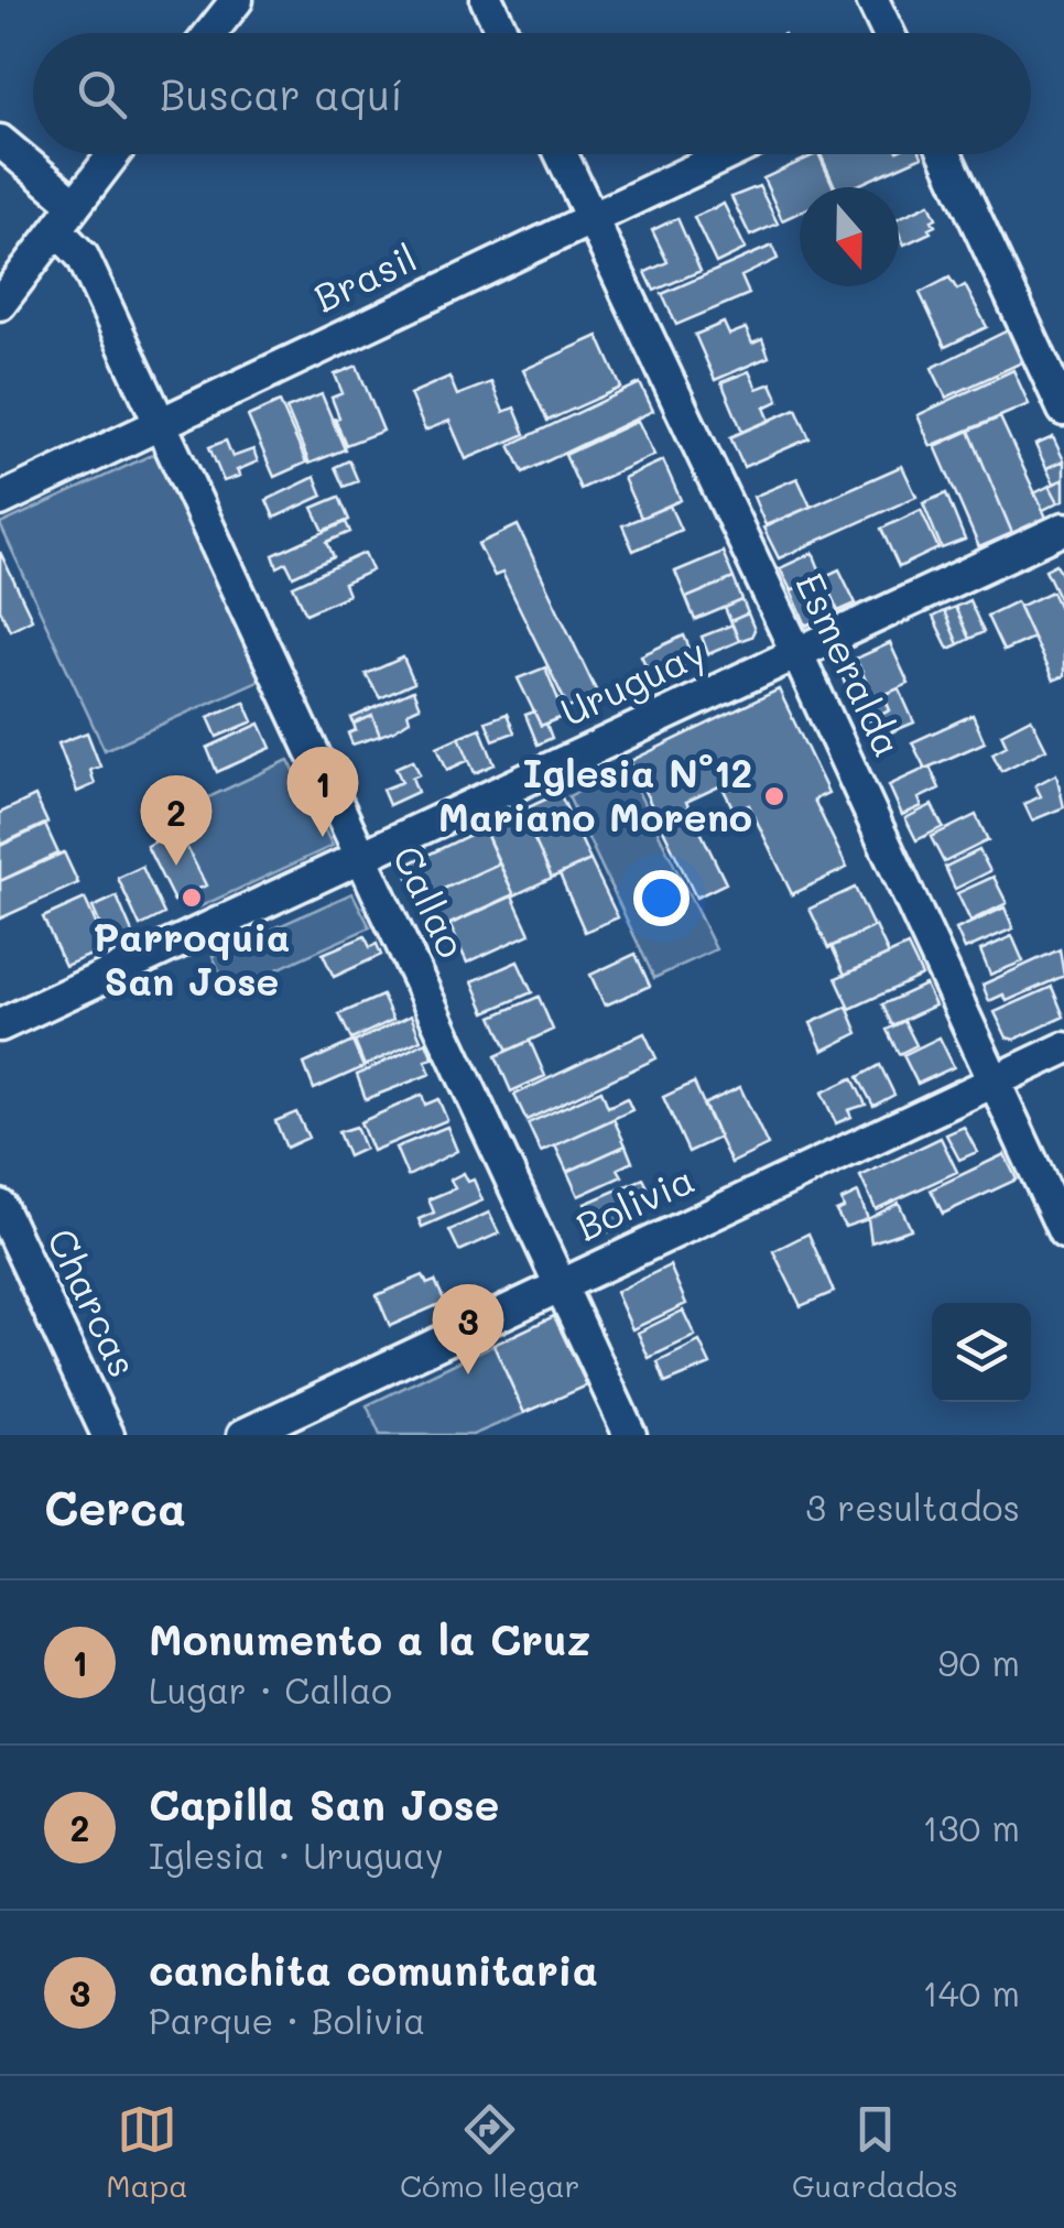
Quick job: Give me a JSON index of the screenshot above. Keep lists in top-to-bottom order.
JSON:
{
  "streets": {
    "street": [
      "Brasil",
      "Esmeralda",
      "Uruguay",
      "Callao",
      "Bolivia",
      "Charcas"
    ]
  },
  "crossings": [
    ["Brasil", "Esmeralda"],
    ["Brasil", "Callao"],
    ["Esmeralda", "Uruguay"],
    ["Esmeralda", "Bolivia"],
    ["Uruguay", "Callao"],
    ["Callao", "Bolivia"]
  ],
  "places": ["Iglesia N°12 Mariano Moreno", "Parroquia San Jose"],
  "north": "bottom",
  "page": {
    "search": "Buscar aquí",
    "pins": ["1", "2", "3"],
    "heading": ["Cerca", "3 resultados"],
    "list": [
      {
        "mark": "1",
        "name": "Monumento a la Cruz",
        "note": "Lugar · Callao",
        "value": "90 m"
      },
      {
        "mark": "2",
        "name": "Capilla San Jose",
        "note": "Iglesia · Uruguay",
        "value": "130 m"
      },
      {
        "mark": "3",
        "name": "canchita comunitaria",
        "note": "Parque · Bolivia",
        "value": "140 m"
      }
    ],
    "nav": ["Mapa", "Cómo llegar", "Guardados"]
  }
}
